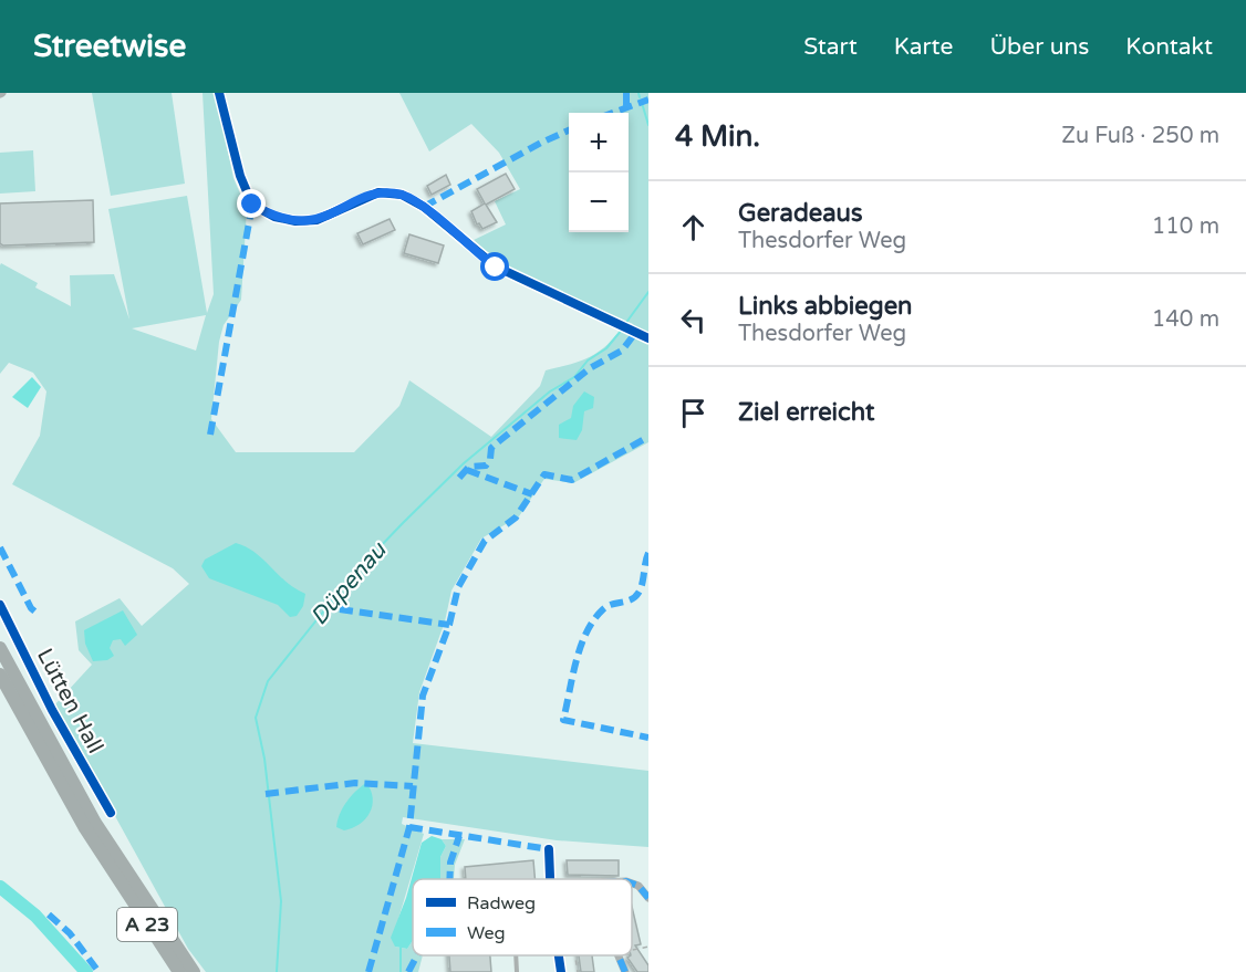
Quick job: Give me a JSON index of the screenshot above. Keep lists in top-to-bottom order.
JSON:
{
  "streets": {
    "highway": ["A 23"],
    "street": ["Lütten Hall"]
  },
  "water": ["Düpenau"],
  "legend": ["Radweg", "Weg"],
  "page": {
    "header": "Streetwise",
    "nav": [
      "Start",
      "Karte",
      "Über uns",
      "Kontakt"
    ],
    "heading": ["4 Min.", "Zu Fuß · 250 m"],
    "map_buttons": ["+", "−"],
    "list": [
      ["Geradeaus", "Thesdorfer Weg", "110 m"],
      ["Links abbiegen", "Thesdorfer Weg", "140 m"],
      "Ziel erreicht"
    ]
  }
}
